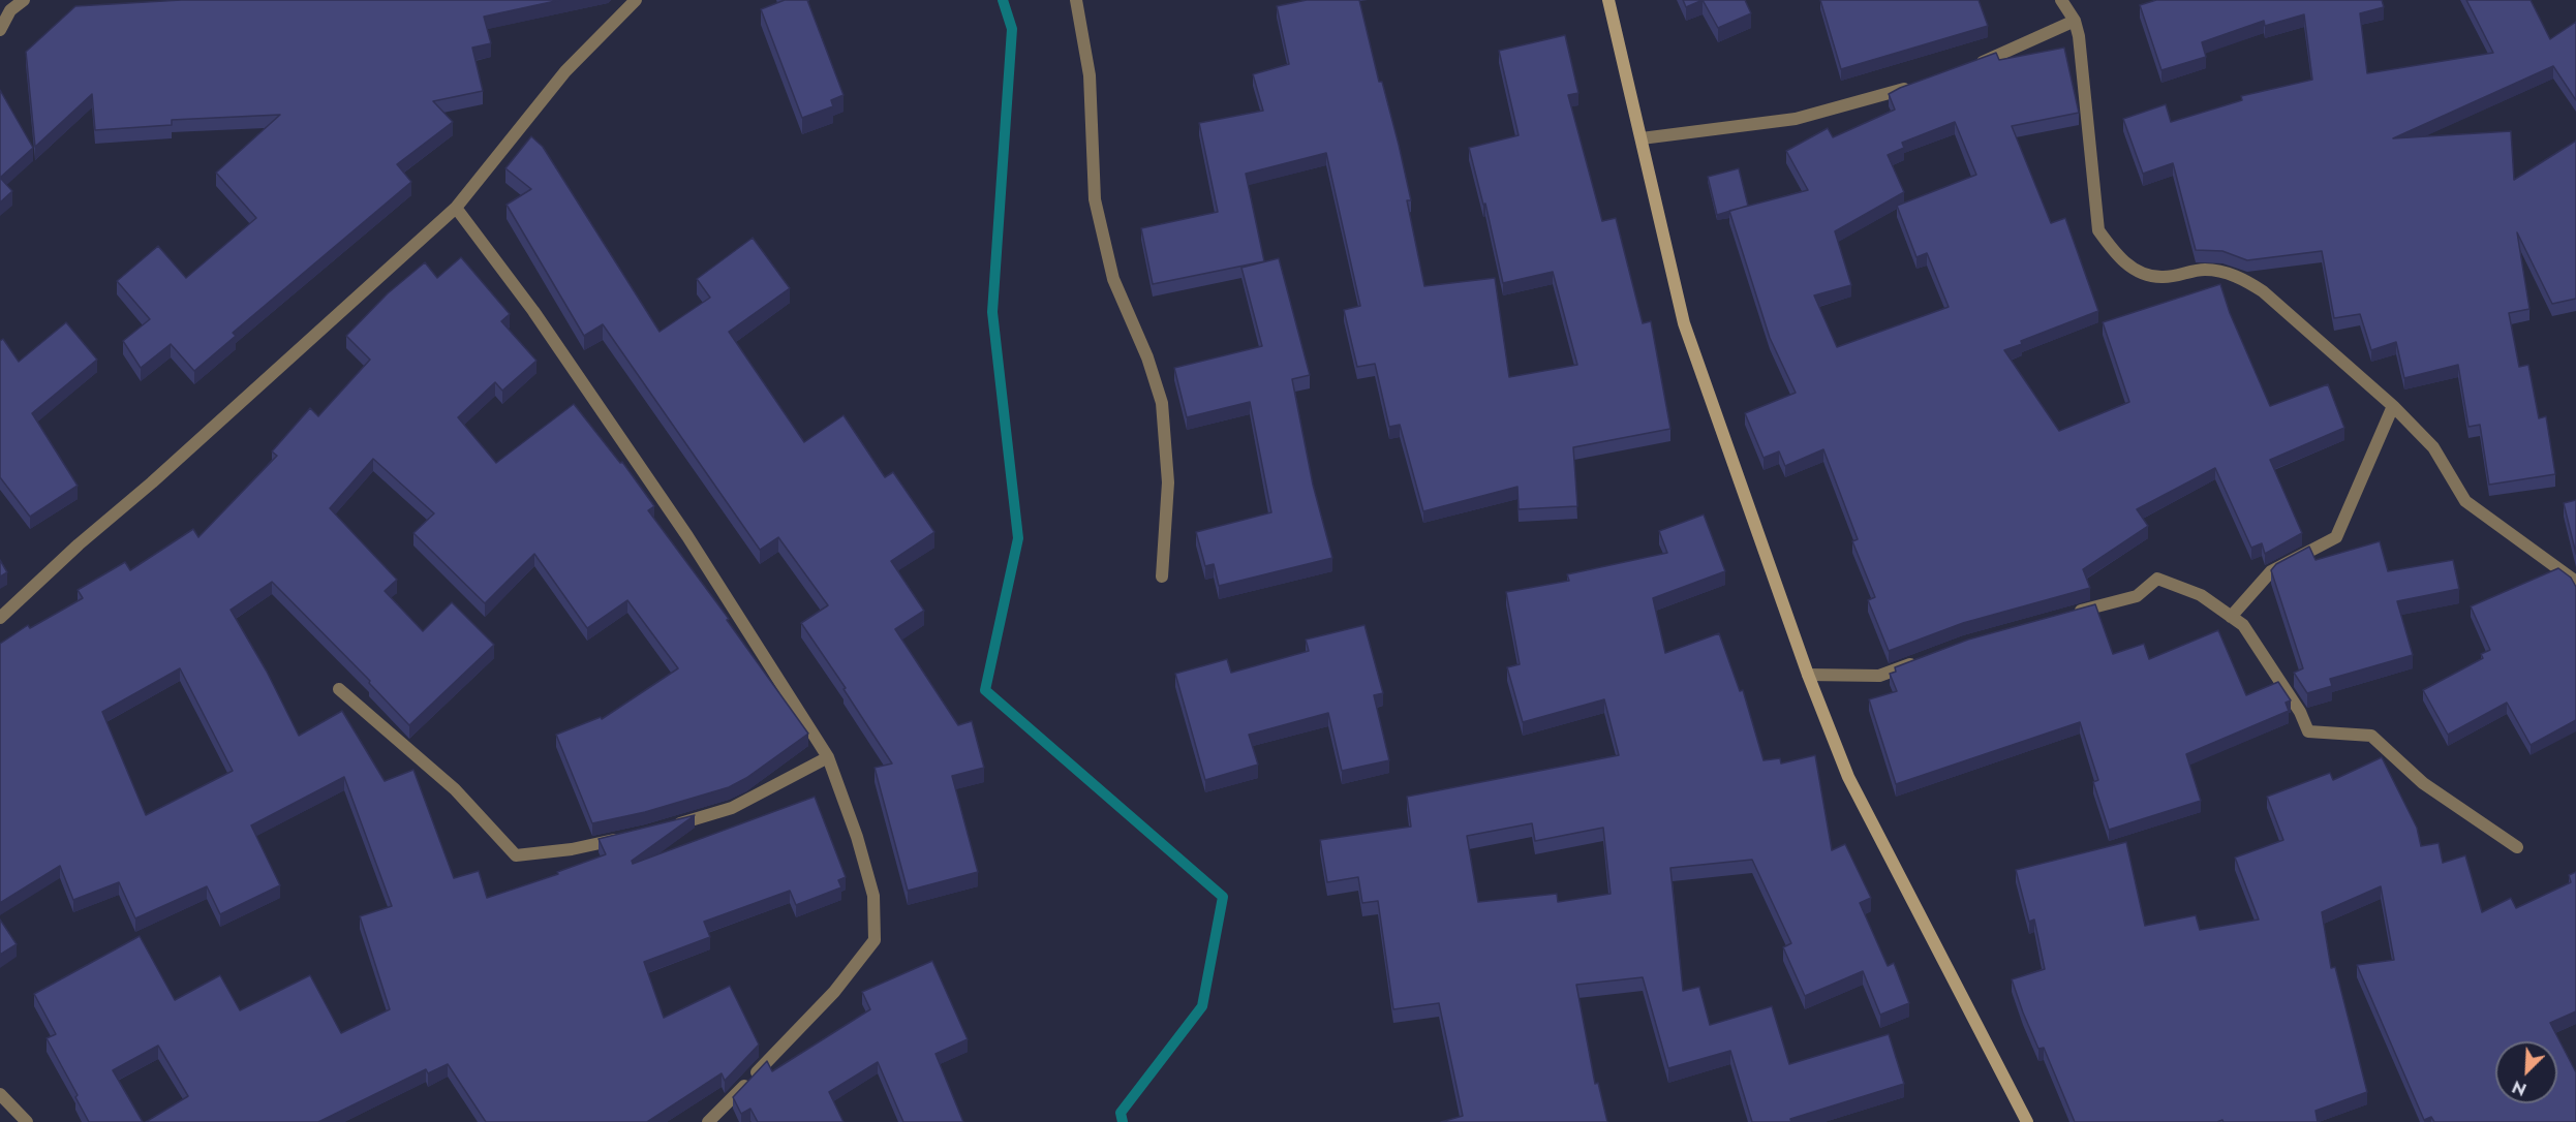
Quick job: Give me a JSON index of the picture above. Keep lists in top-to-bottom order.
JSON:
{
  "north": "bottom left"
}
